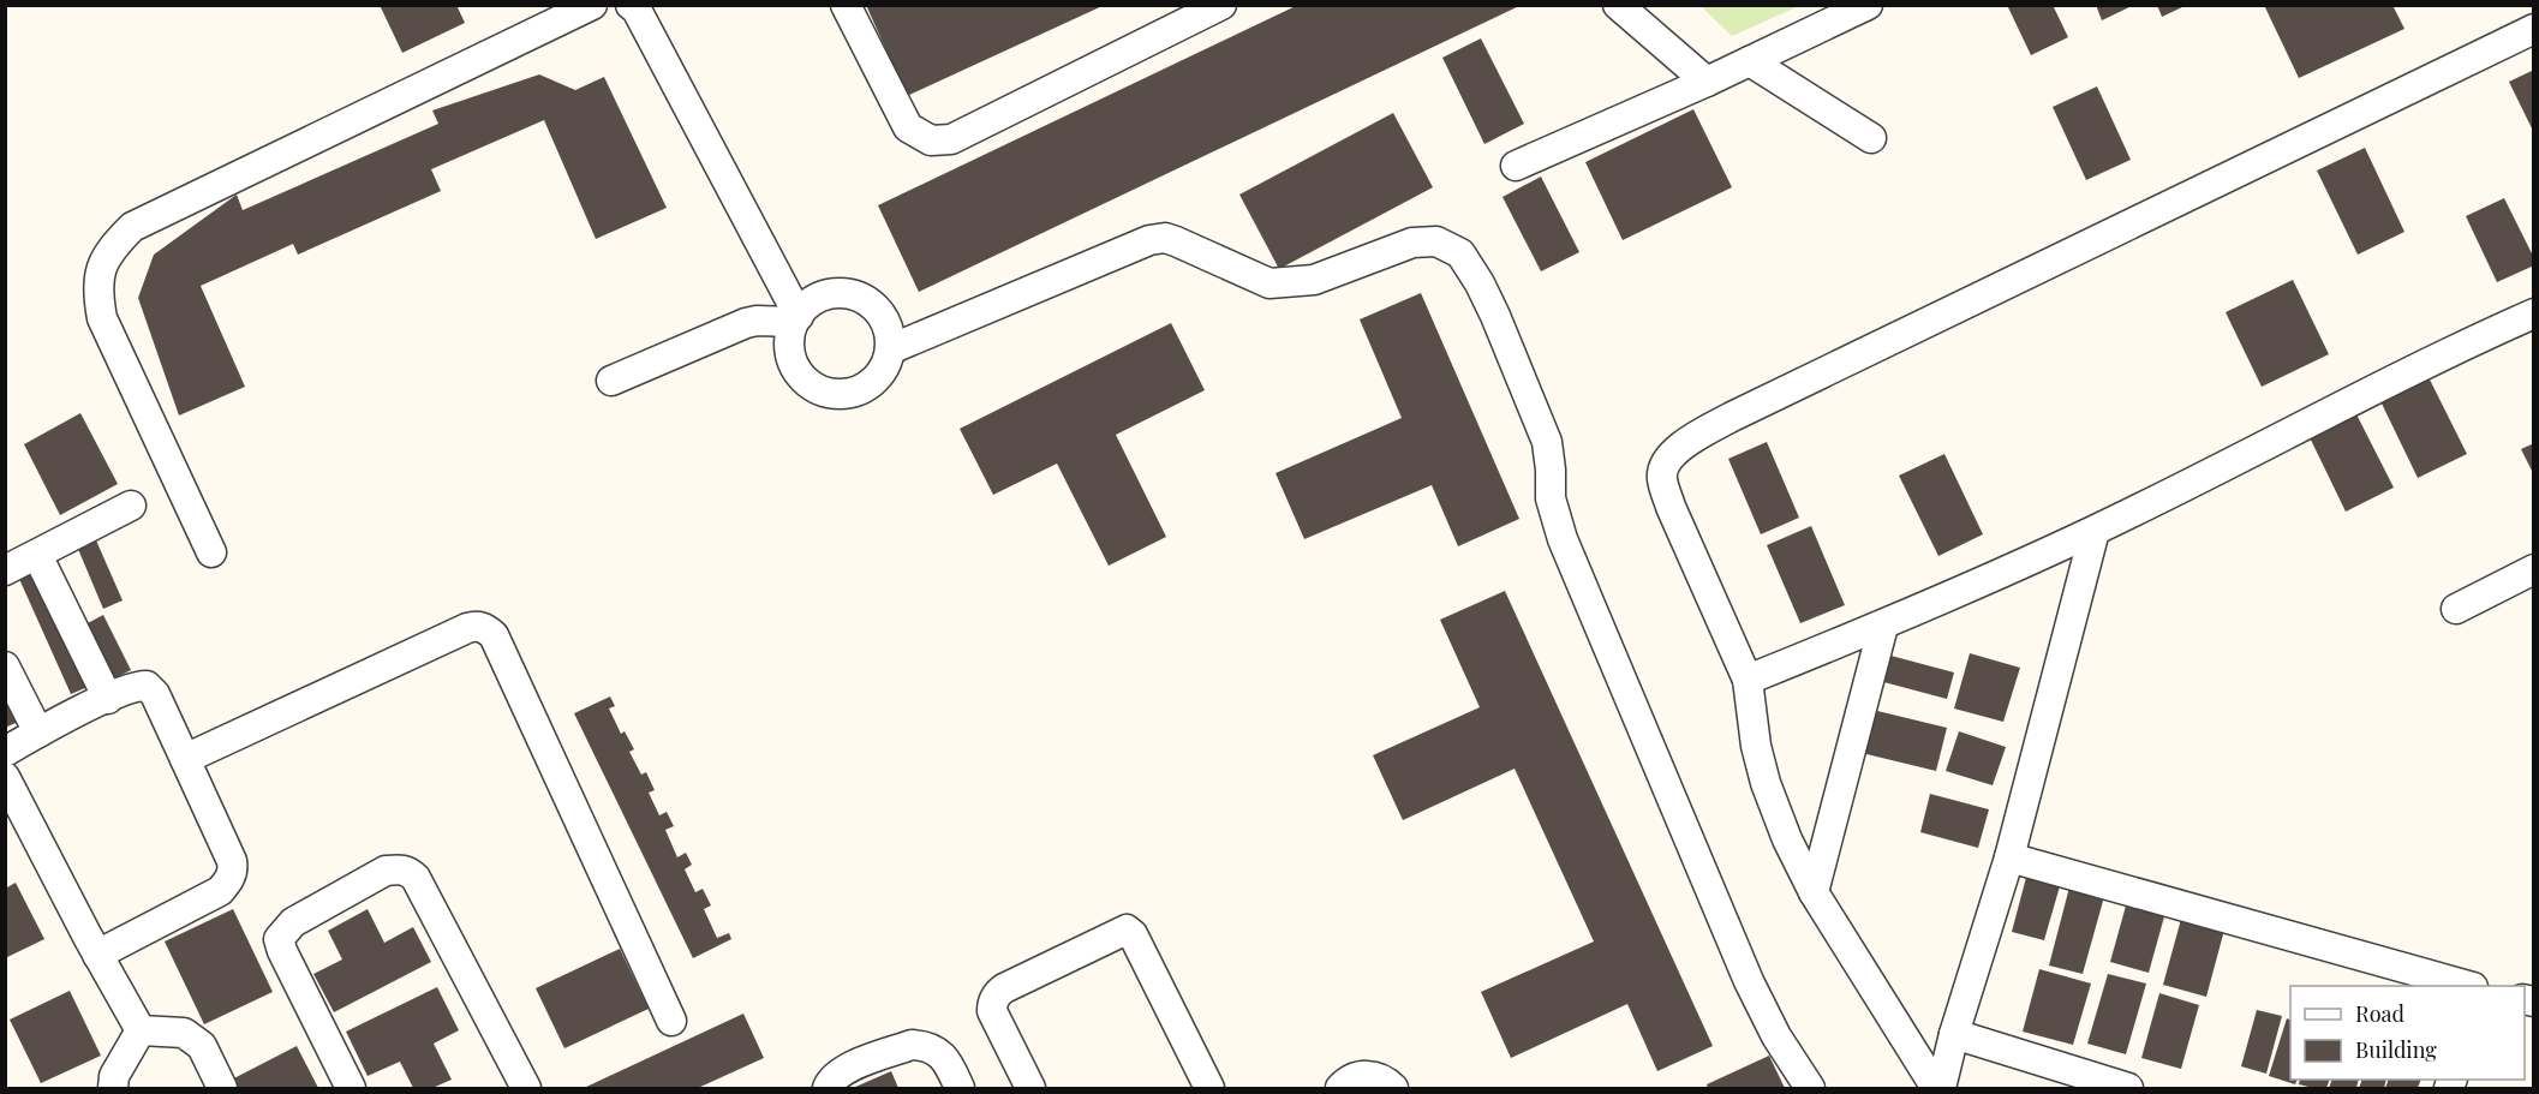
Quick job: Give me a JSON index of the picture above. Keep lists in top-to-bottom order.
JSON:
{
  "legend": ["Road", "Building"]
}
